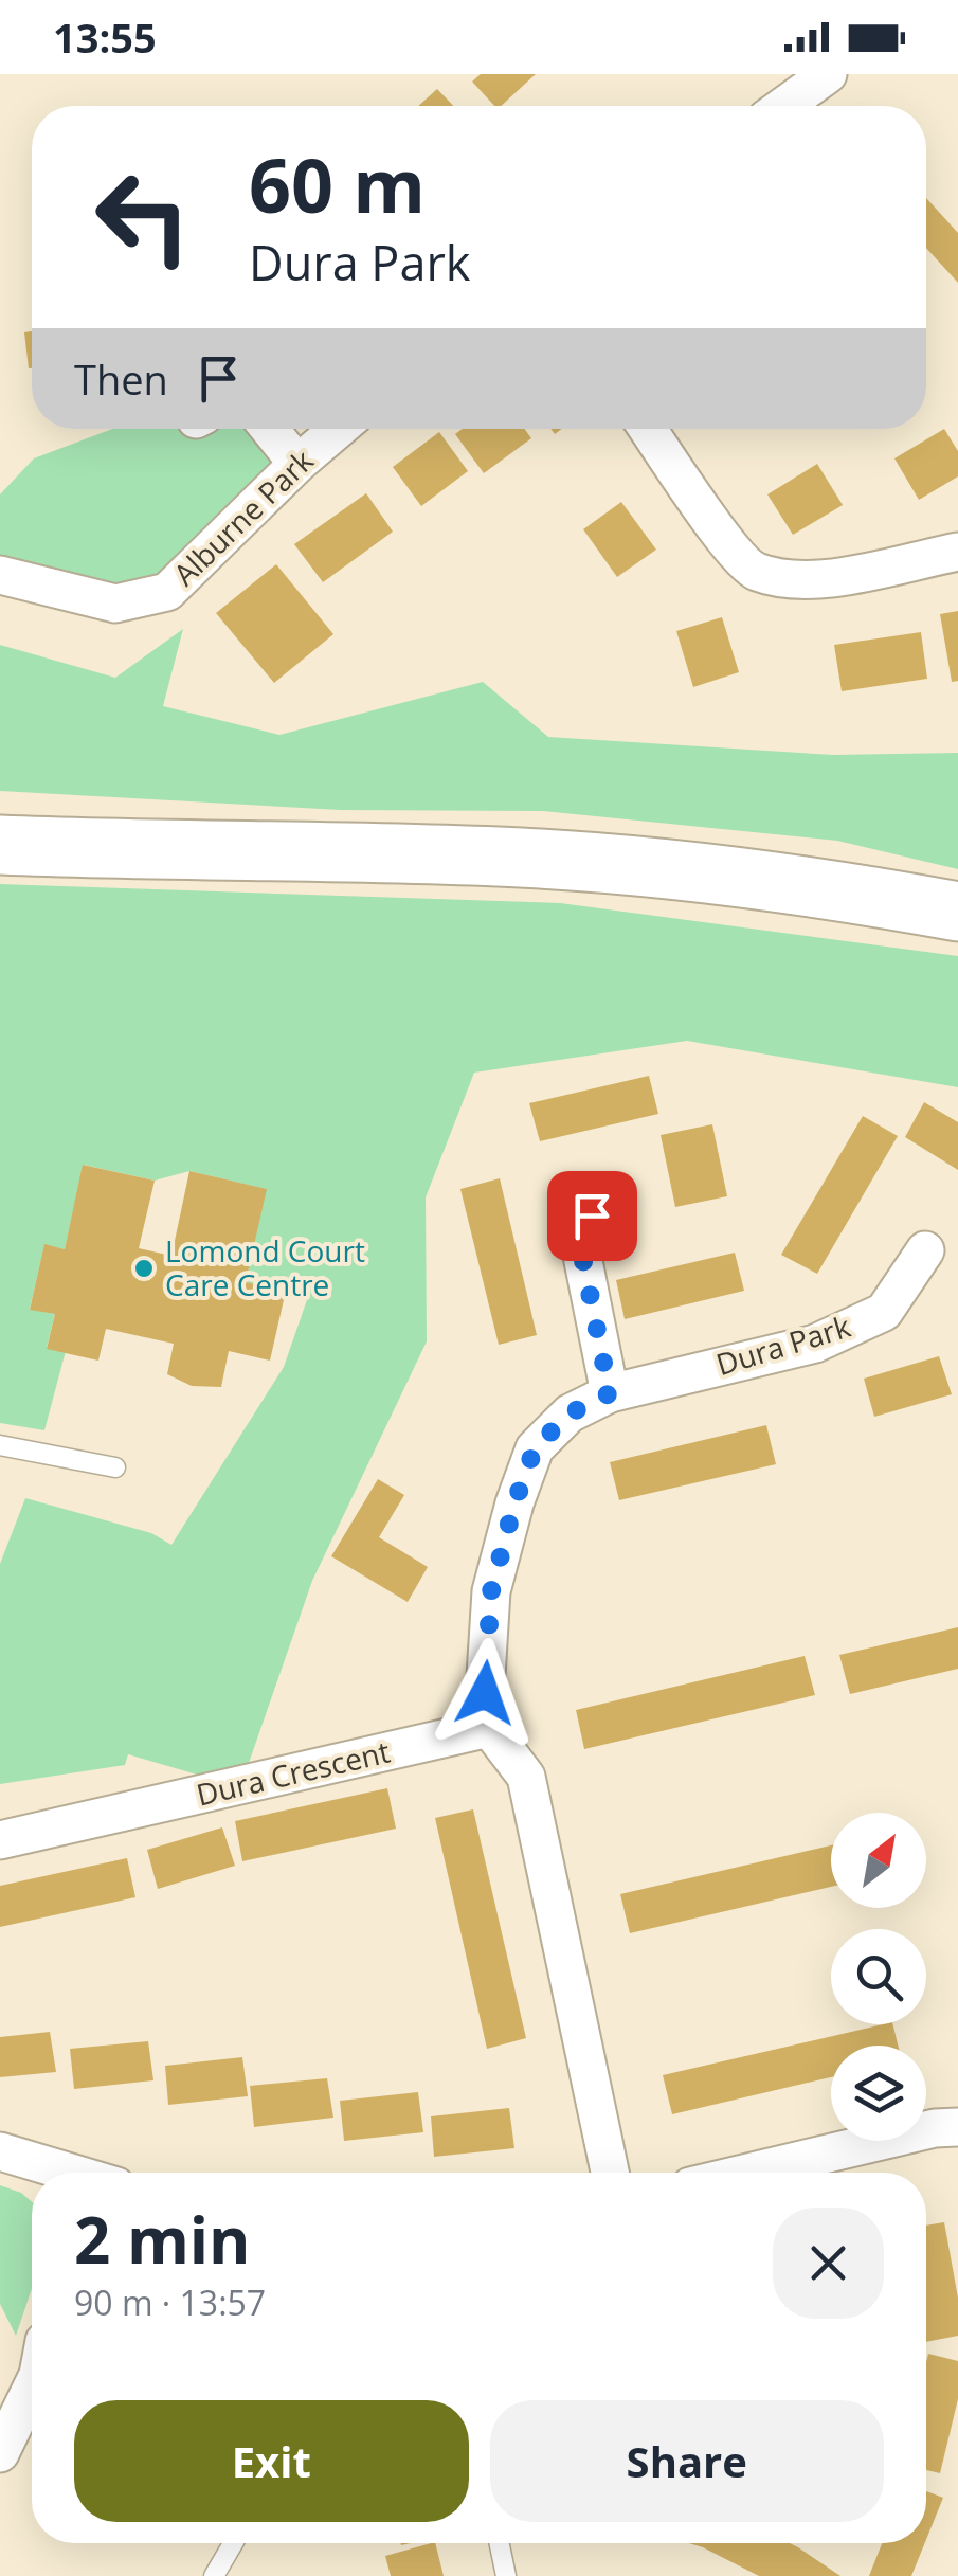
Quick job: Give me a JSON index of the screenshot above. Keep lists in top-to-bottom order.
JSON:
{
  "streets": {
    "street": ["Alburne Park", "Dura Park", "Dura Crescent"]
  },
  "crossings": [
    ["Dura Park", "Dura Crescent"]
  ],
  "places": ["Lomond Court Care Centre"],
  "north": "top right",
  "page": {
    "status": "13:55",
    "turn": ["60 m", "Dura Park"],
    "then": "Then",
    "heading": ["2 min", "90 m · 13:57"],
    "buttons": ["Exit", "Share"]
  }
}
